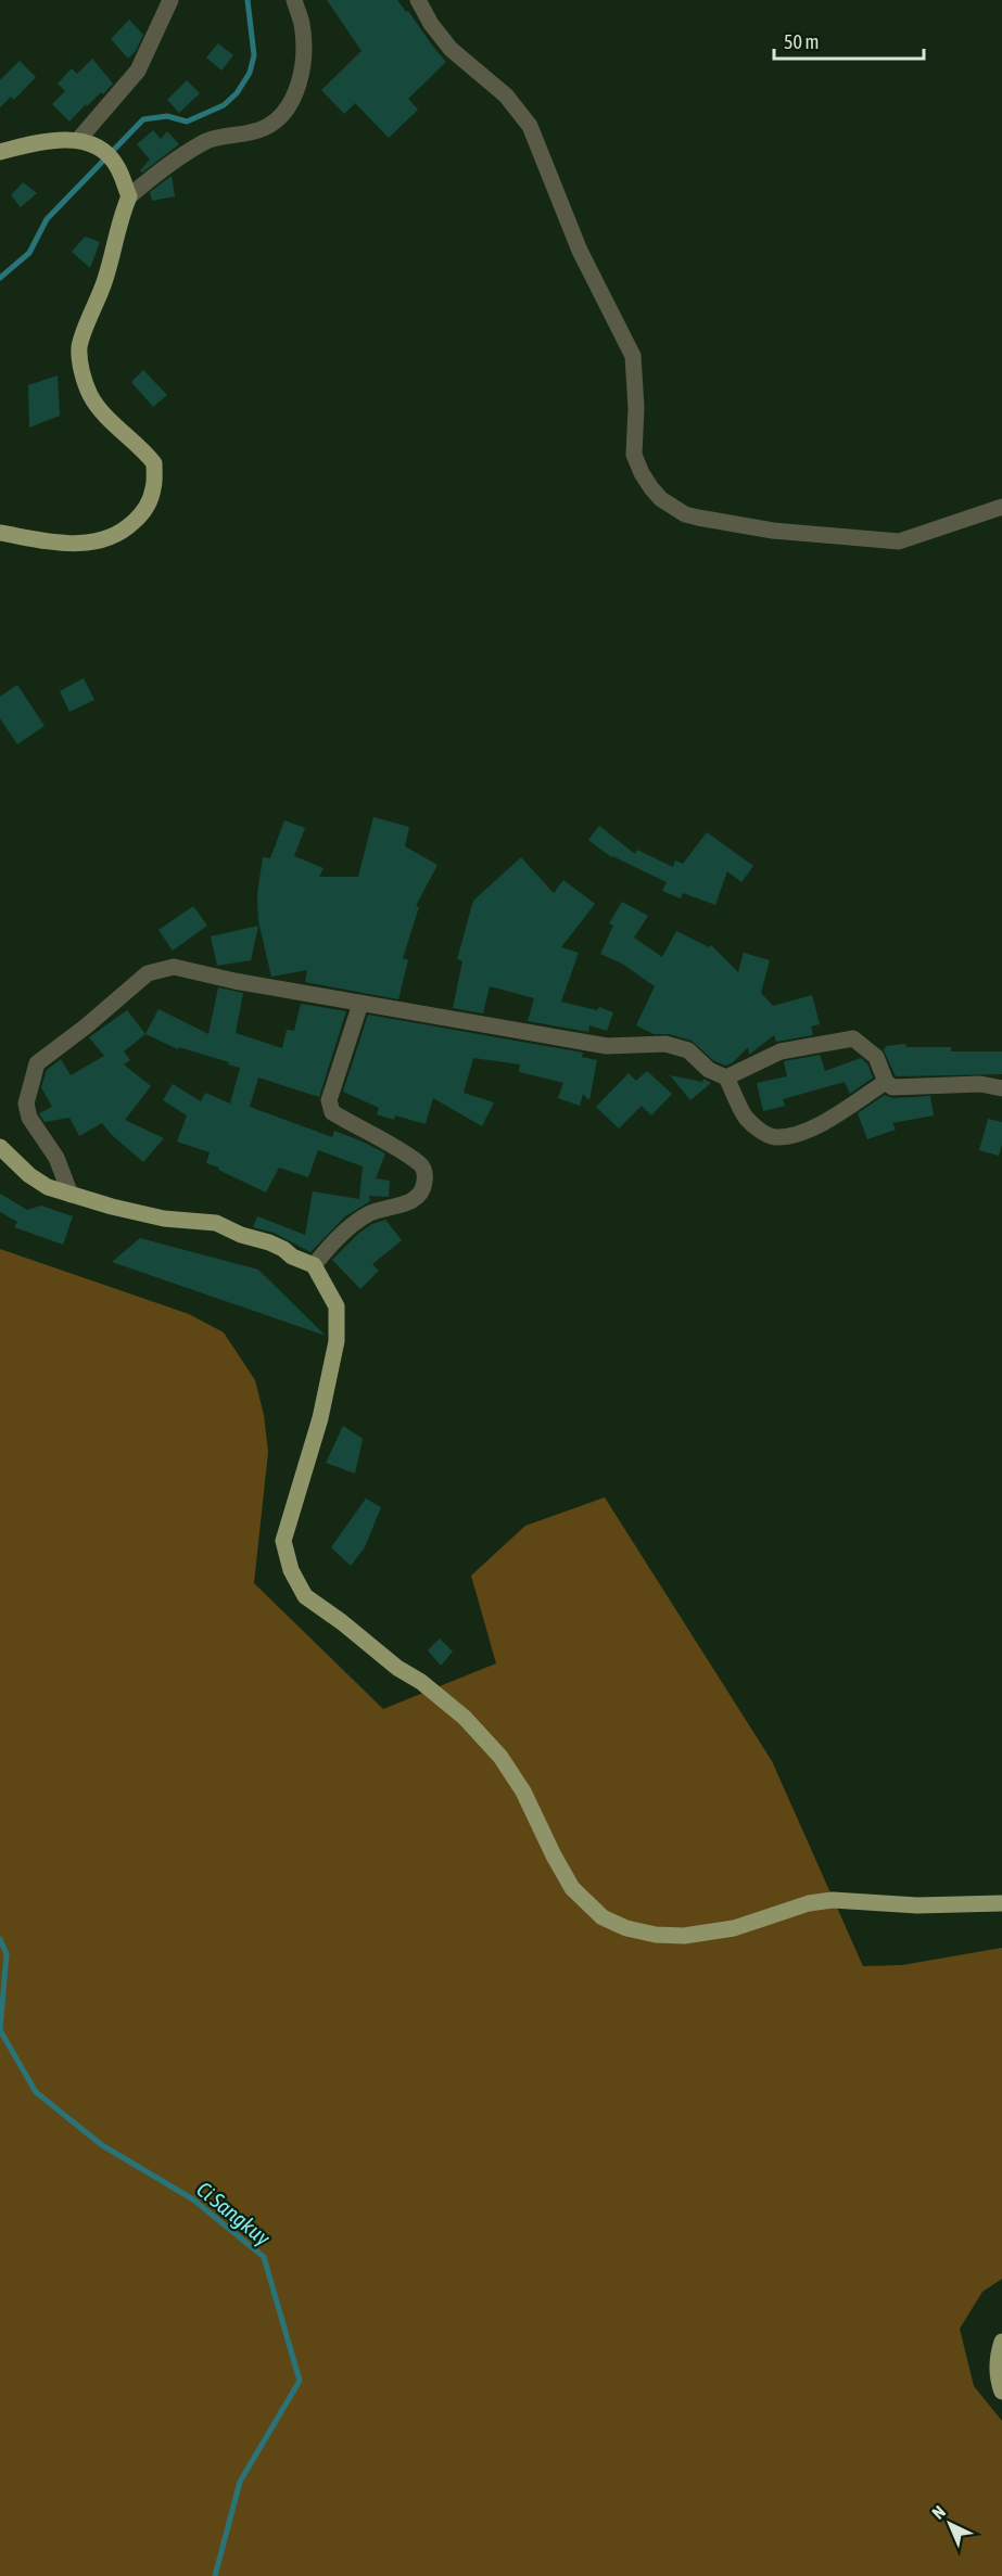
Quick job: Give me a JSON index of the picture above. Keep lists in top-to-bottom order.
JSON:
{
  "water": ["Ci Sangkuy"],
  "scale_bar": "50 m",
  "north": "top left"
}
